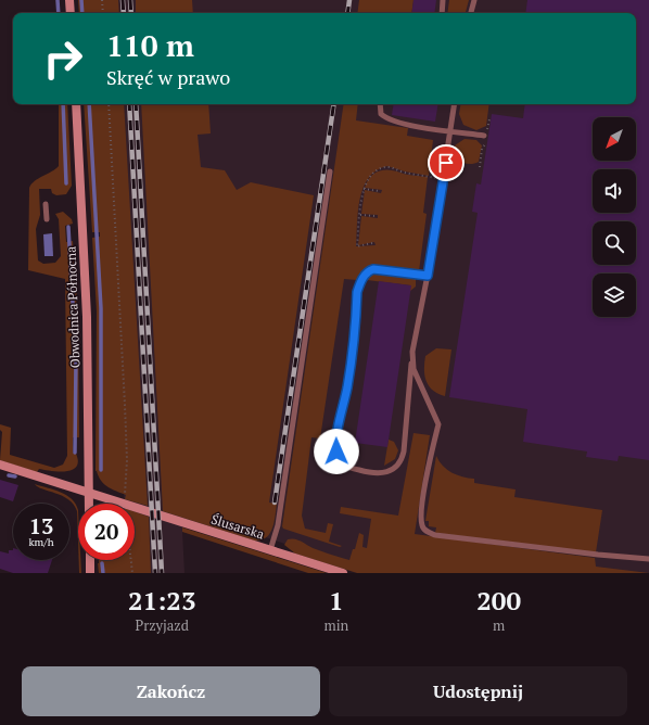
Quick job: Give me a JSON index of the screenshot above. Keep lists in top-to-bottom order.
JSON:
{
  "streets": {
    "street": ["Obwodnica Północna", "Ślusarska"]
  },
  "crossings": [
    ["Obwodnica Północna", "Ślusarska"]
  ],
  "north": "bottom left",
  "page": {
    "turn": ["110 m", "Skręć w prawo"],
    "speed": "13 km/h",
    "limit": "20",
    "eta": [
      "21:23",
      "Przyjazd",
      "1",
      "min",
      "200",
      "m"
    ],
    "buttons": ["Zakończ", "Udostępnij"]
  }
}
